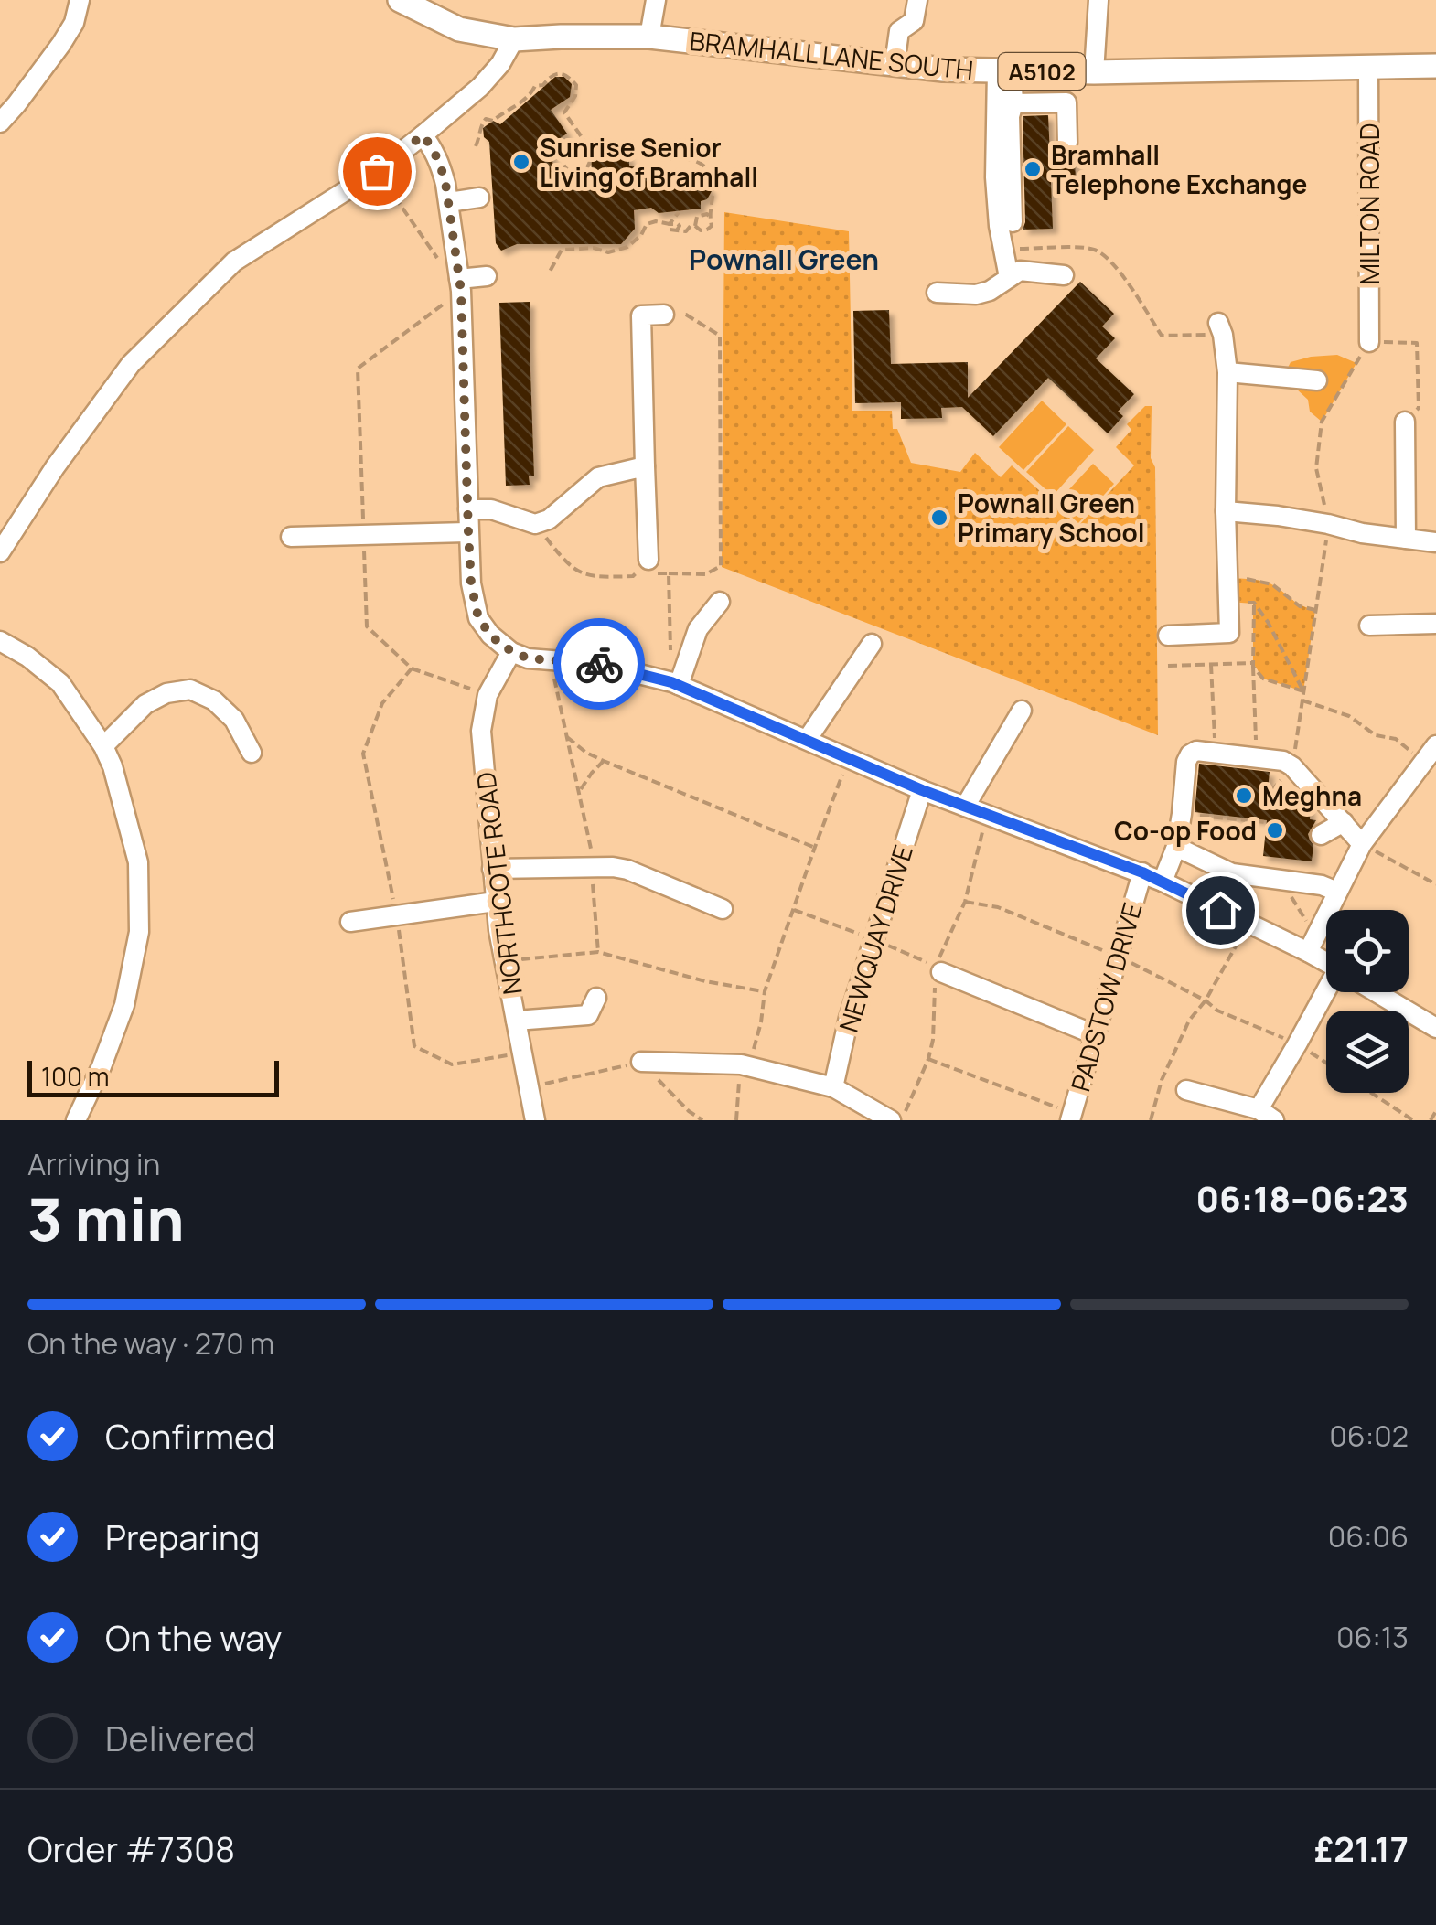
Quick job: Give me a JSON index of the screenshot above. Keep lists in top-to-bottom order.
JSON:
{
  "streets": {
    "main road": ["BRAMHALL LANE SOUTH", "A5102"],
    "street": [
      "MILTON ROAD",
      "NORTHCOTE ROAD",
      "NEWQUAY DRIVE",
      "PADSTOW DRIVE"
    ]
  },
  "crossings": [
    ["BRAMHALL LANE SOUTH", "MILTON ROAD"]
  ],
  "districts": ["Pownall Green"],
  "places": [
    "Sunrise Senior Living of Bramhall",
    "Bramhall Telephone Exchange",
    "Pownall Green Primary School",
    "Meghna",
    "Co-op Food"
  ],
  "scale_bar": "100 m",
  "page": {
    "scale": "100 m",
    "heading": ["3 min", "Arriving in", "06:18–06:23"],
    "panel": ["Order #7308", "£21.17"],
    "bar": "On the way · 270 m",
    "list": [
      ["Confirmed", "06:02"],
      ["Preparing", "06:06"],
      ["On the way", "06:13"],
      "Delivered"
    ]
  }
}
